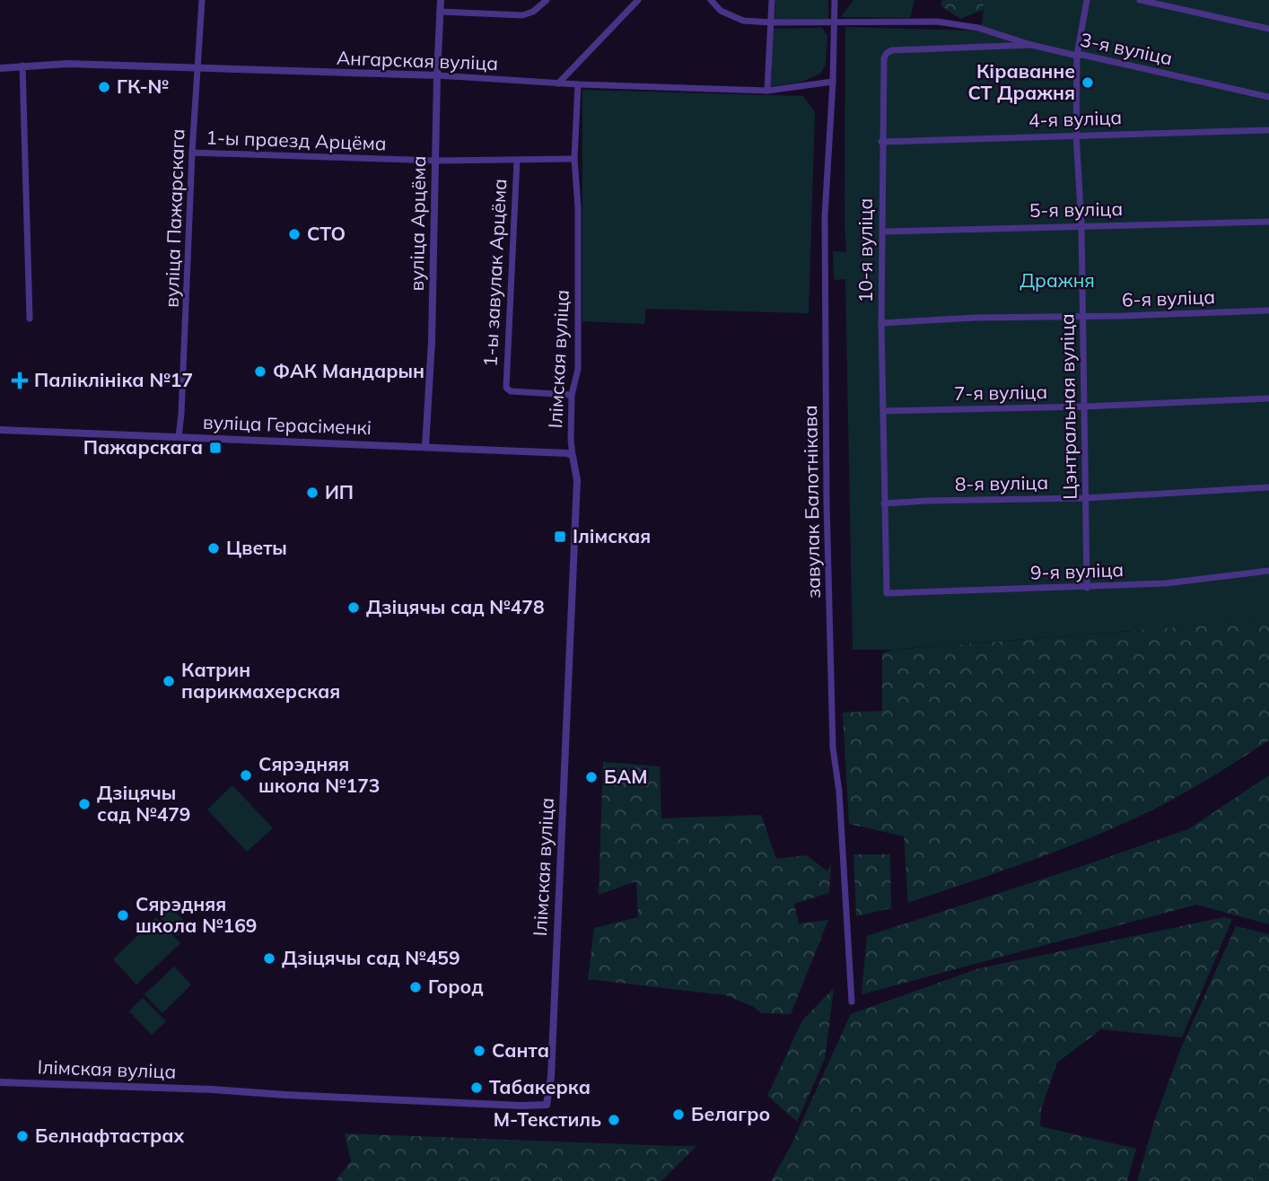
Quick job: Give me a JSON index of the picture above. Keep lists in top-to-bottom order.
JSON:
{
  "streets": {
    "street": [
      "3-я вуліца",
      "Ангарская вуліца",
      "4-я вуліца",
      "1-ы праезд Арцёма",
      "5-я вуліца",
      "вуліца Пажарскага",
      "вуліца Арцёма",
      "10-я вуліца",
      "1-ы завулак Арцёма",
      "6-я вуліца",
      "Ілімская вуліца",
      "7-я вуліца",
      "Цэнтральная вуліца",
      "вуліца Герасіменкі",
      "8-я вуліца",
      "завулак Балотнікава",
      "9-я вуліца"
    ]
  },
  "crossings": [
    ["3-я вуліца", "10-я вуліца"],
    ["3-я вуліца", "Цэнтральная вуліца"],
    ["3-я вуліца", "завулак Балотнікава"],
    ["Ангарская вуліца", "вуліца Пажарскага"],
    ["Ангарская вуліца", "вуліца Арцёма"],
    ["Ангарская вуліца", "Ілімская вуліца"],
    ["Ангарская вуліца", "завулак Балотнікава"],
    ["4-я вуліца", "10-я вуліца"],
    ["4-я вуліца", "Цэнтральная вуліца"],
    ["1-ы праезд Арцёма", "вуліца Пажарскага"],
    ["1-ы праезд Арцёма", "вуліца Арцёма"],
    ["1-ы праезд Арцёма", "1-ы завулак Арцёма"],
    ["5-я вуліца", "10-я вуліца"],
    ["5-я вуліца", "Цэнтральная вуліца"],
    ["вуліца Пажарскага", "вуліца Герасіменкі"],
    ["вуліца Арцёма", "1-ы завулак Арцёма"],
    ["вуліца Арцёма", "вуліца Герасіменкі"],
    ["10-я вуліца", "6-я вуліца"],
    ["10-я вуліца", "7-я вуліца"],
    ["10-я вуліца", "8-я вуліца"],
    ["10-я вуліца", "9-я вуліца"],
    ["1-ы завулак Арцёма", "Ілімская вуліца"],
    ["6-я вуліца", "Цэнтральная вуліца"],
    ["Ілімская вуліца", "вуліца Герасіменкі"],
    ["7-я вуліца", "Цэнтральная вуліца"],
    ["Цэнтральная вуліца", "8-я вуліца"],
    ["Цэнтральная вуліца", "9-я вуліца"]
  ],
  "parks": ["Дражня"],
  "places": {
    "other": [
      "Кіраванне СТ Дражня",
      "ГК-№",
      "СТО",
      "ФАК Мандарын",
      "ИП",
      "Цветы",
      "Дзіцячы сад №478",
      "Катрин парикмахерская",
      "Сярэдняя школа №173",
      "БАМ",
      "Дзіцячы сад №479",
      "Сярэдняя школа №169",
      "Дзіцячы сад №459",
      "Город",
      "Санта",
      "Табакерка",
      "Белагро",
      "М-Текстиль",
      "Белнафтастрах"
    ],
    "health": ["Паліклініка №17"],
    "transit": ["Пажарскага", "Ілімская"]
  }
}
